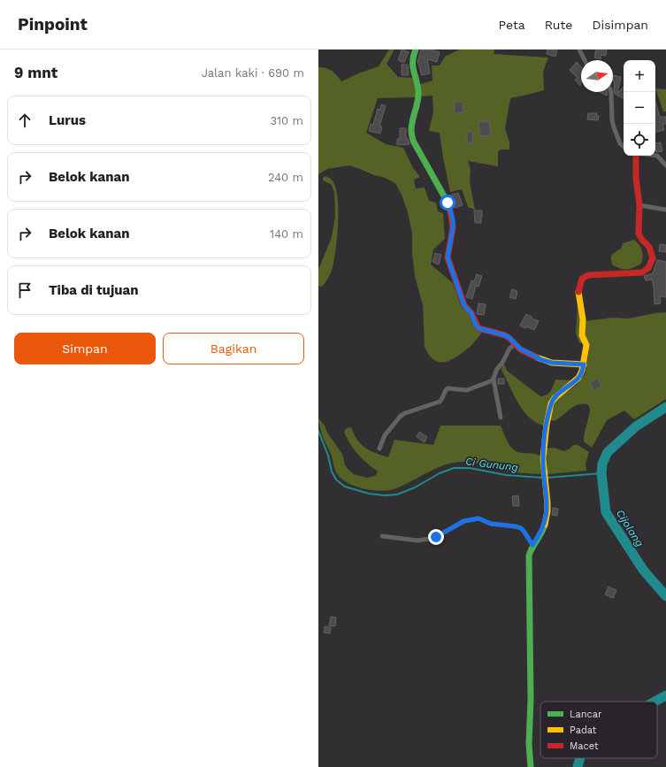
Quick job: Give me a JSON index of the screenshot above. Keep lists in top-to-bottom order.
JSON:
{
  "water": ["Ci Gunung", "Cijolang"],
  "legend": ["Lancar", "Padat", "Macet"],
  "north": "right",
  "page": {
    "header": "Pinpoint",
    "nav": ["Peta", "Rute", "Disimpan"],
    "heading": ["9 mnt", "Jalan kaki · 690 m"],
    "map_buttons": ["+", "−"],
    "list": [
      ["Lurus", "310 m"],
      ["Belok kanan", "240 m"],
      ["Belok kanan", "140 m"],
      "Tiba di tujuan"
    ],
    "buttons": ["Simpan", "Bagikan"]
  }
}
